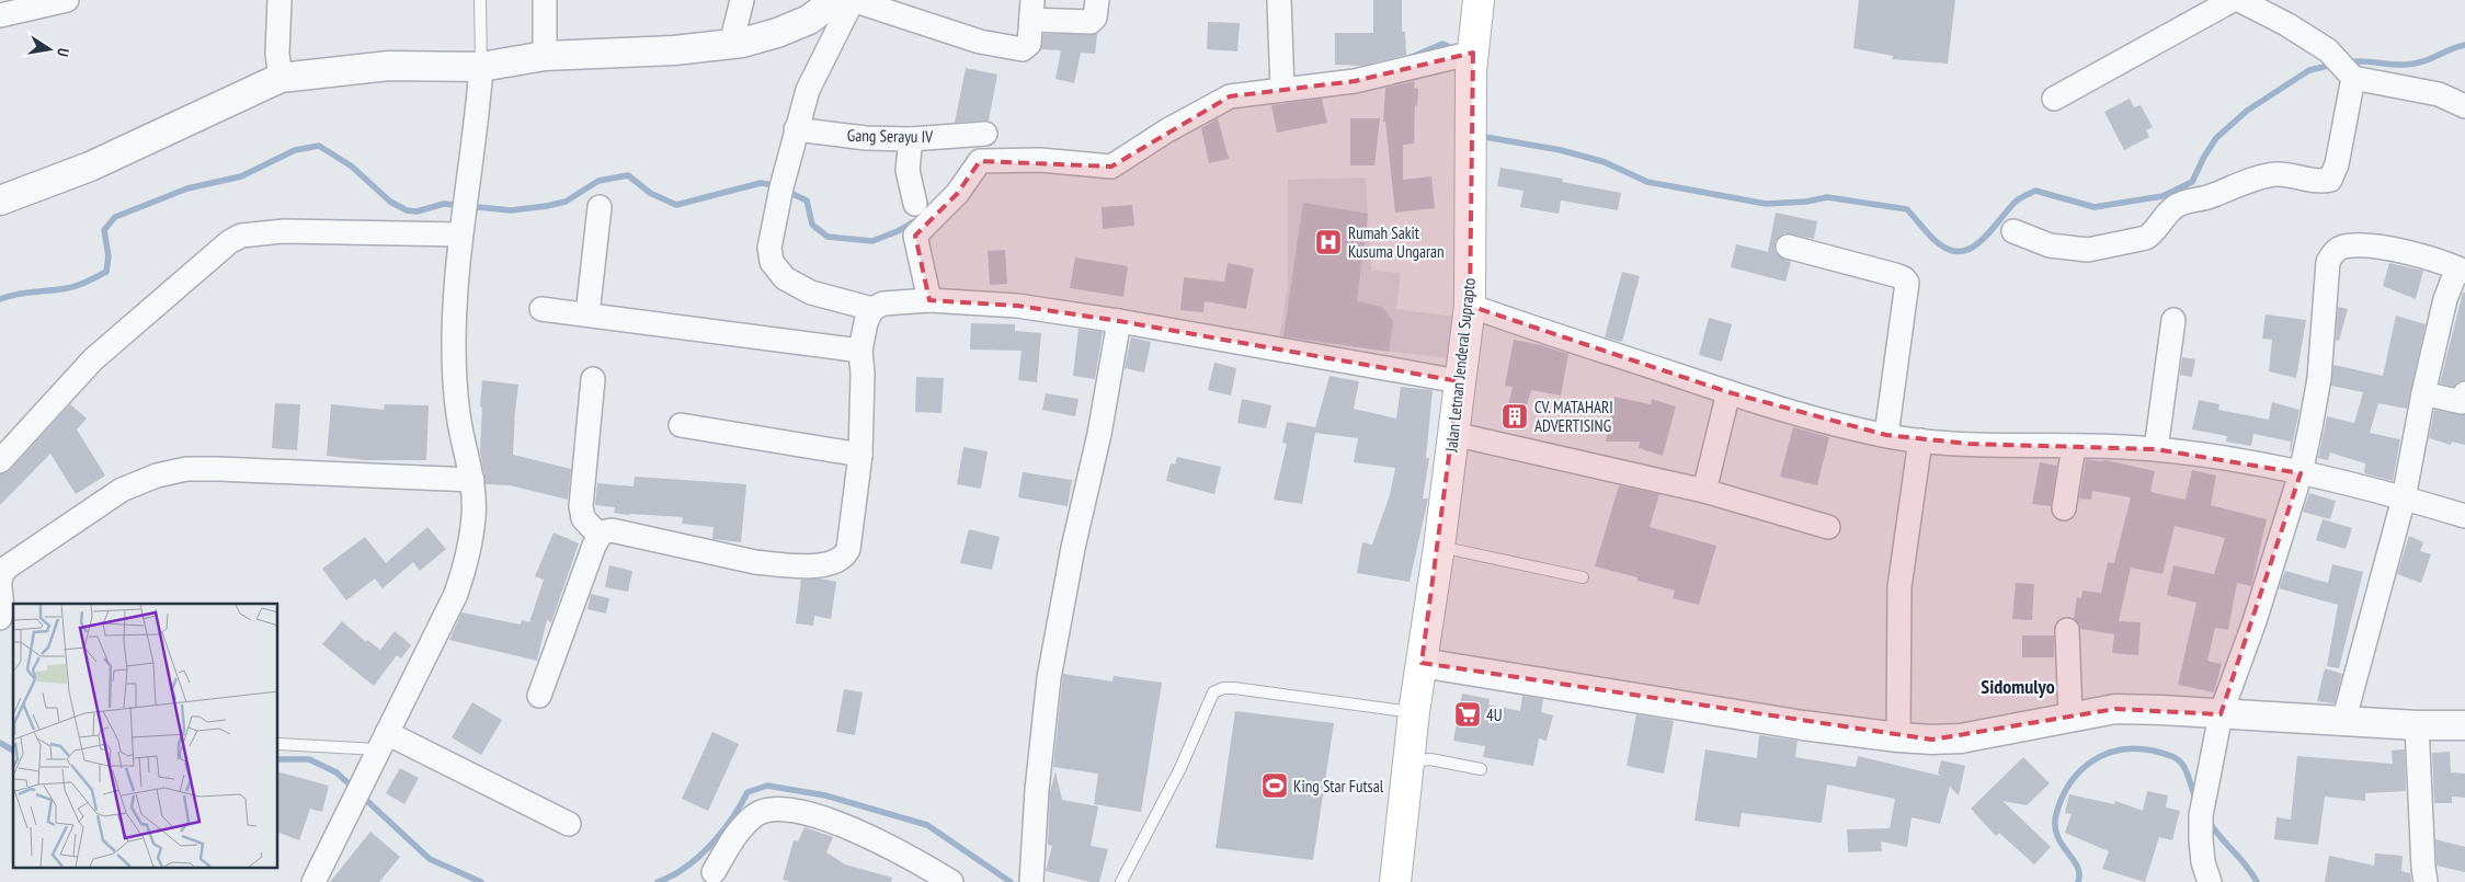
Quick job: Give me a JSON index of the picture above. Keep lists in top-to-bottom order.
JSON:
{
  "streets": {
    "main road": ["Jalan Letnan Jenderal Suprapto"],
    "street": ["Gang Serayu IV"]
  },
  "districts": ["Sidomulyo"],
  "places": {
    "hospital": ["Rumah Sakit Kusuma Ungaran"],
    "building": ["CV. MATAHARI ADVERTISING"],
    "supermarket": ["4U"],
    "sports": ["King Star Futsal"]
  },
  "north": "right"
}
